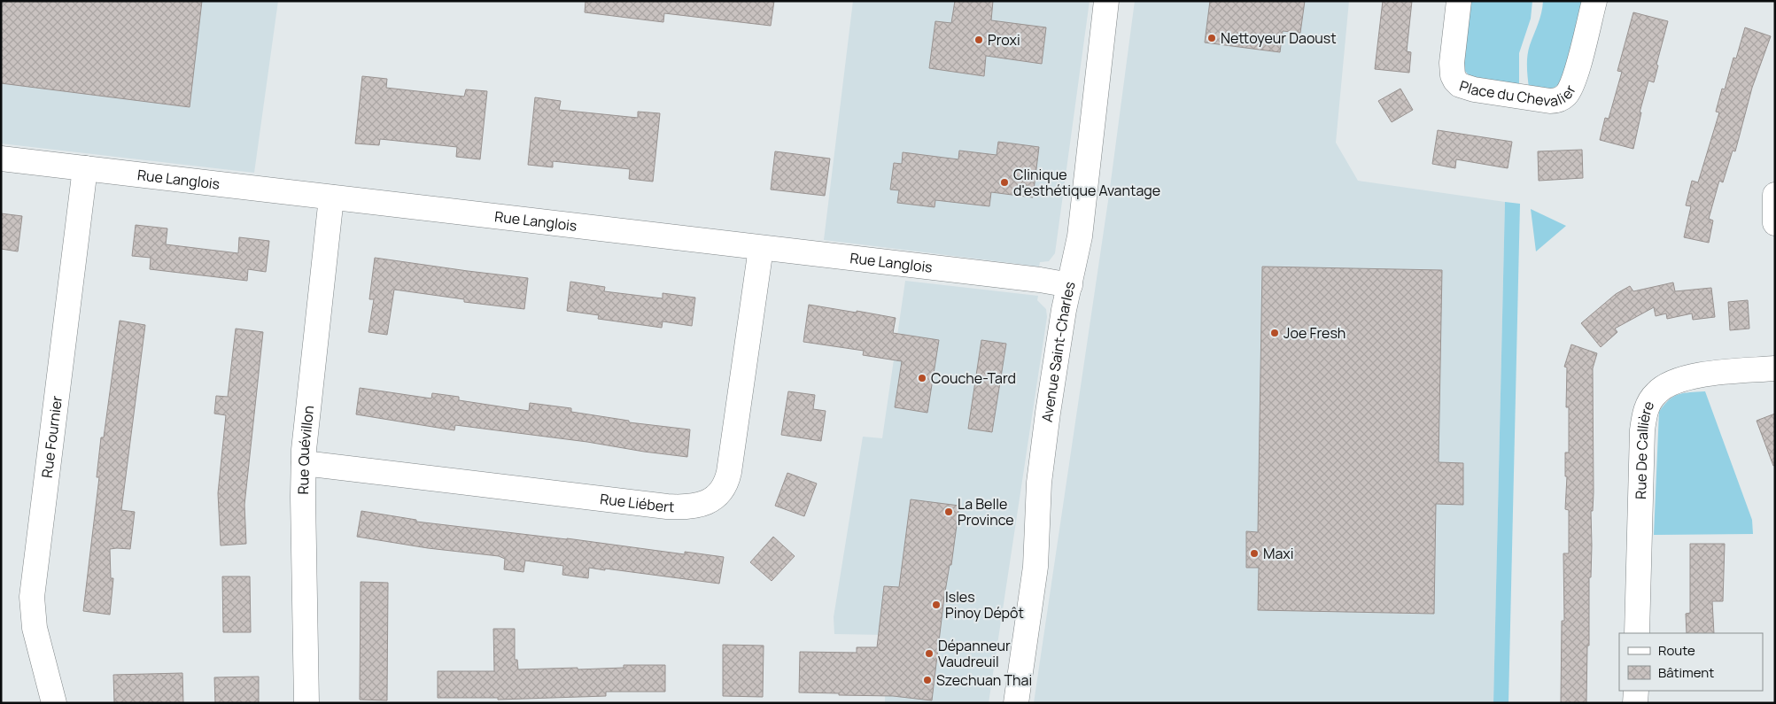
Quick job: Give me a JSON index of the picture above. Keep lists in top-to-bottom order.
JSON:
{
  "streets": {
    "street": [
      "Place du Chevalier",
      "Rue Langlois",
      "Avenue Saint-Charles",
      "Rue Fournier",
      "Rue Quévillon",
      "Rue De Callière",
      "Rue Liébert"
    ]
  },
  "crossings": [
    ["Rue Langlois", "Avenue Saint-Charles"],
    ["Rue Langlois", "Rue Fournier"],
    ["Rue Langlois", "Rue Quévillon"],
    ["Rue Langlois", "Rue Liébert"],
    ["Rue Quévillon", "Rue Liébert"]
  ],
  "places": [
    "Nettoyeur Daoust",
    "Proxi",
    "Clinique d'esthétique Avantage",
    "Joe Fresh",
    "Couche-Tard",
    "La Belle Province",
    "Maxi",
    "Isles Pinoy Dépôt",
    "Dépanneur Vaudreuil",
    "Szechuan Thai"
  ],
  "legend": ["Route", "Bâtiment"]
}
